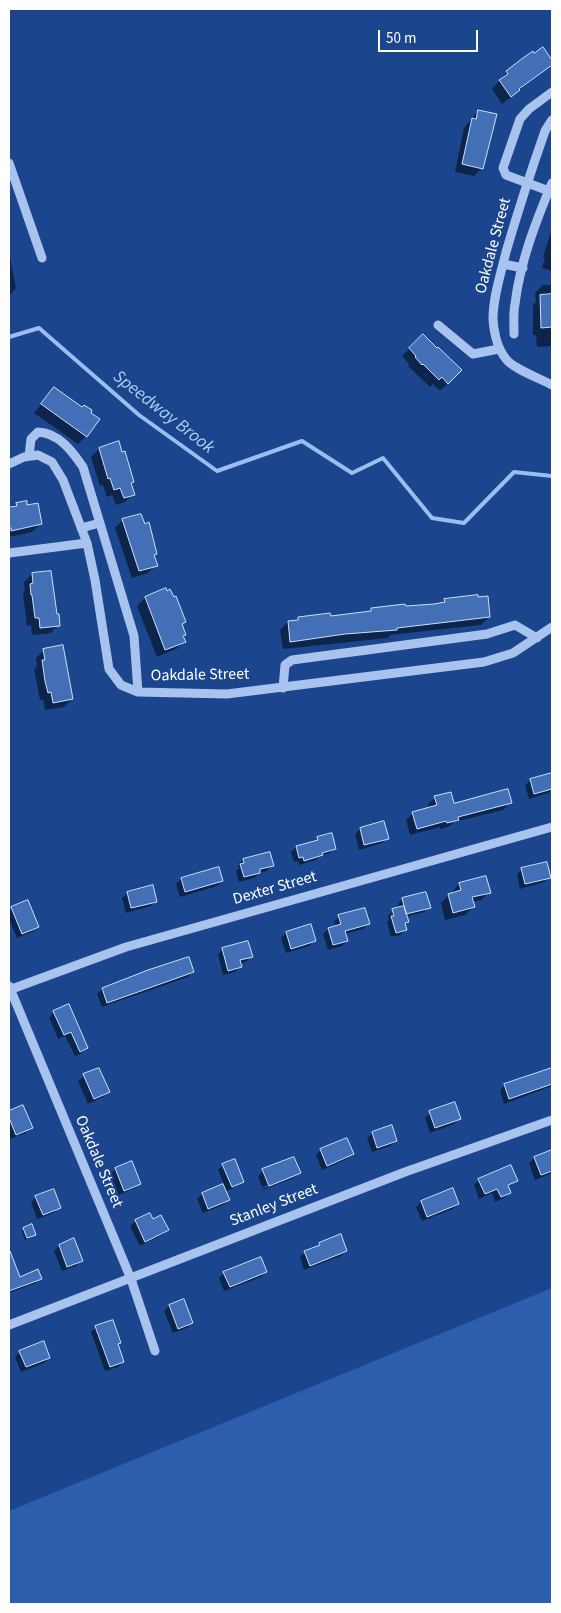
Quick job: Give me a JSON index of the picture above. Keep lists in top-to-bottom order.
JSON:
{
  "streets": {
    "street": ["Oakdale Street", "Dexter Street", "Stanley Street"]
  },
  "crossings": [
    ["Oakdale Street", "Dexter Street"],
    ["Oakdale Street", "Stanley Street"]
  ],
  "water": ["Speedway Brook"],
  "scale_bar": "50 m"
}
